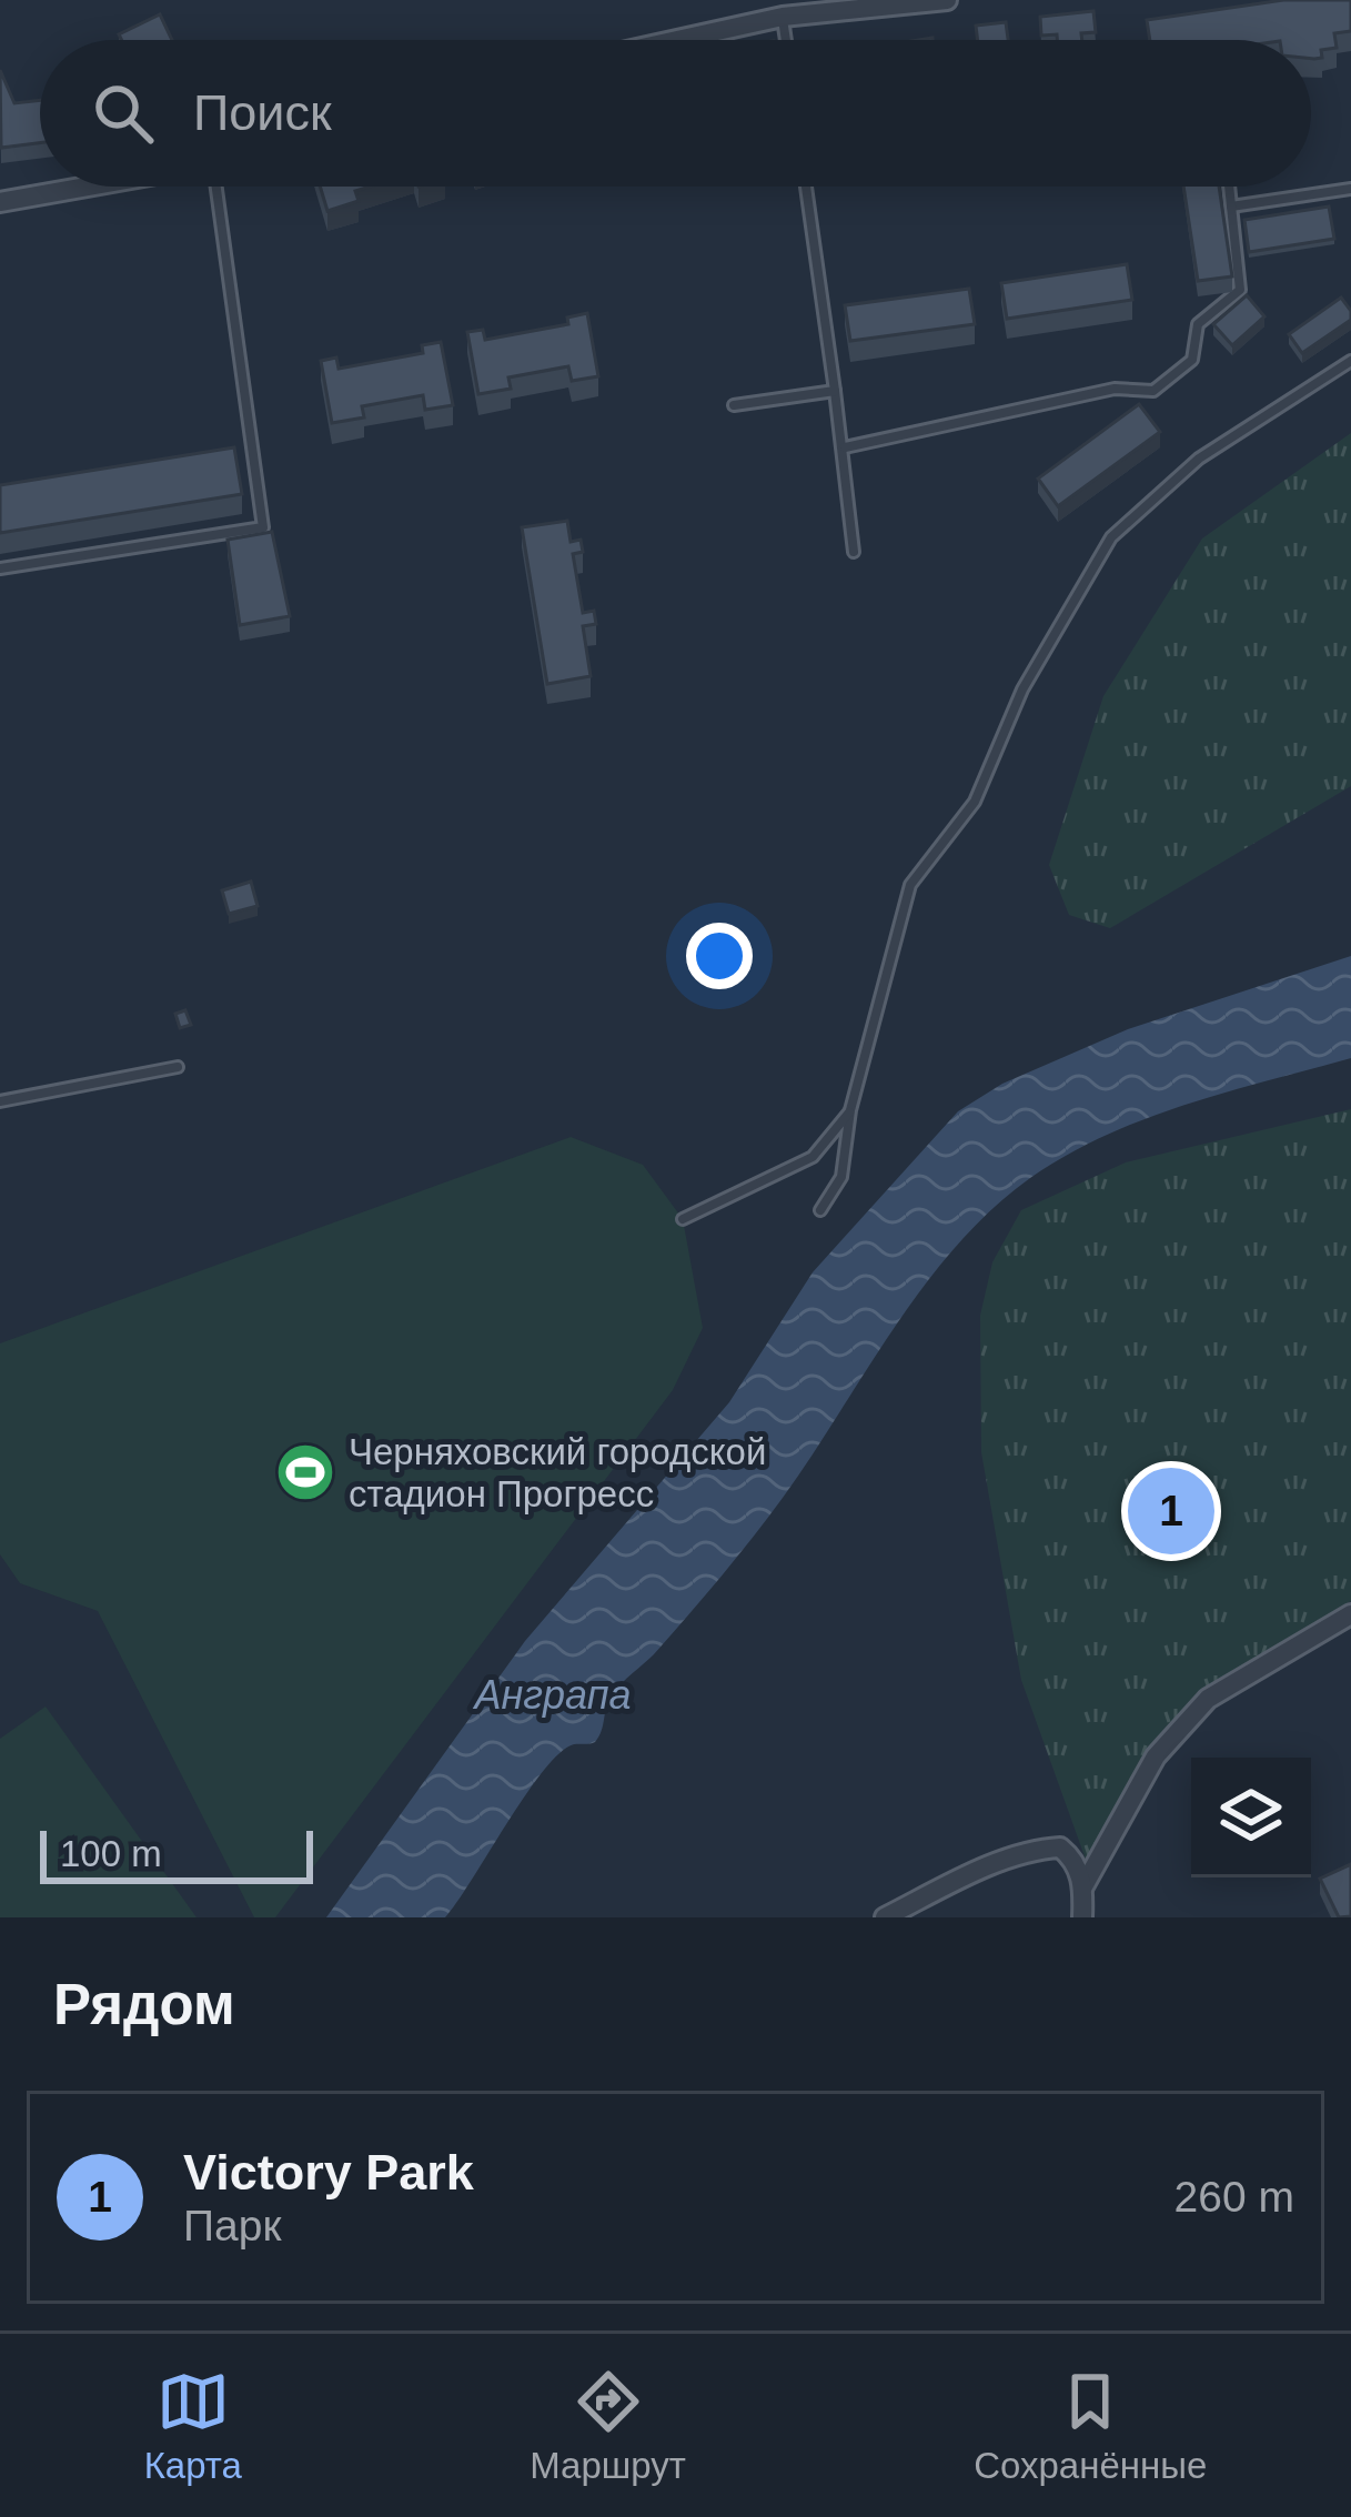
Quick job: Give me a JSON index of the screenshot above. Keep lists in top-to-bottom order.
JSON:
{
  "water": ["Анграпа"],
  "places": {
    "sports": ["Черняховский городской стадион Прогресс"]
  },
  "scale_bar": "100 m",
  "page": {
    "search": "Поиск",
    "pins": "1",
    "scale": "100 m",
    "heading": "Рядом",
    "list": [
      {
        "mark": "1",
        "name": "Victory Park",
        "note": "Парк",
        "value": "260 m"
      }
    ],
    "nav": ["Карта", "Маршрут", "Сохранённые"]
  }
}
